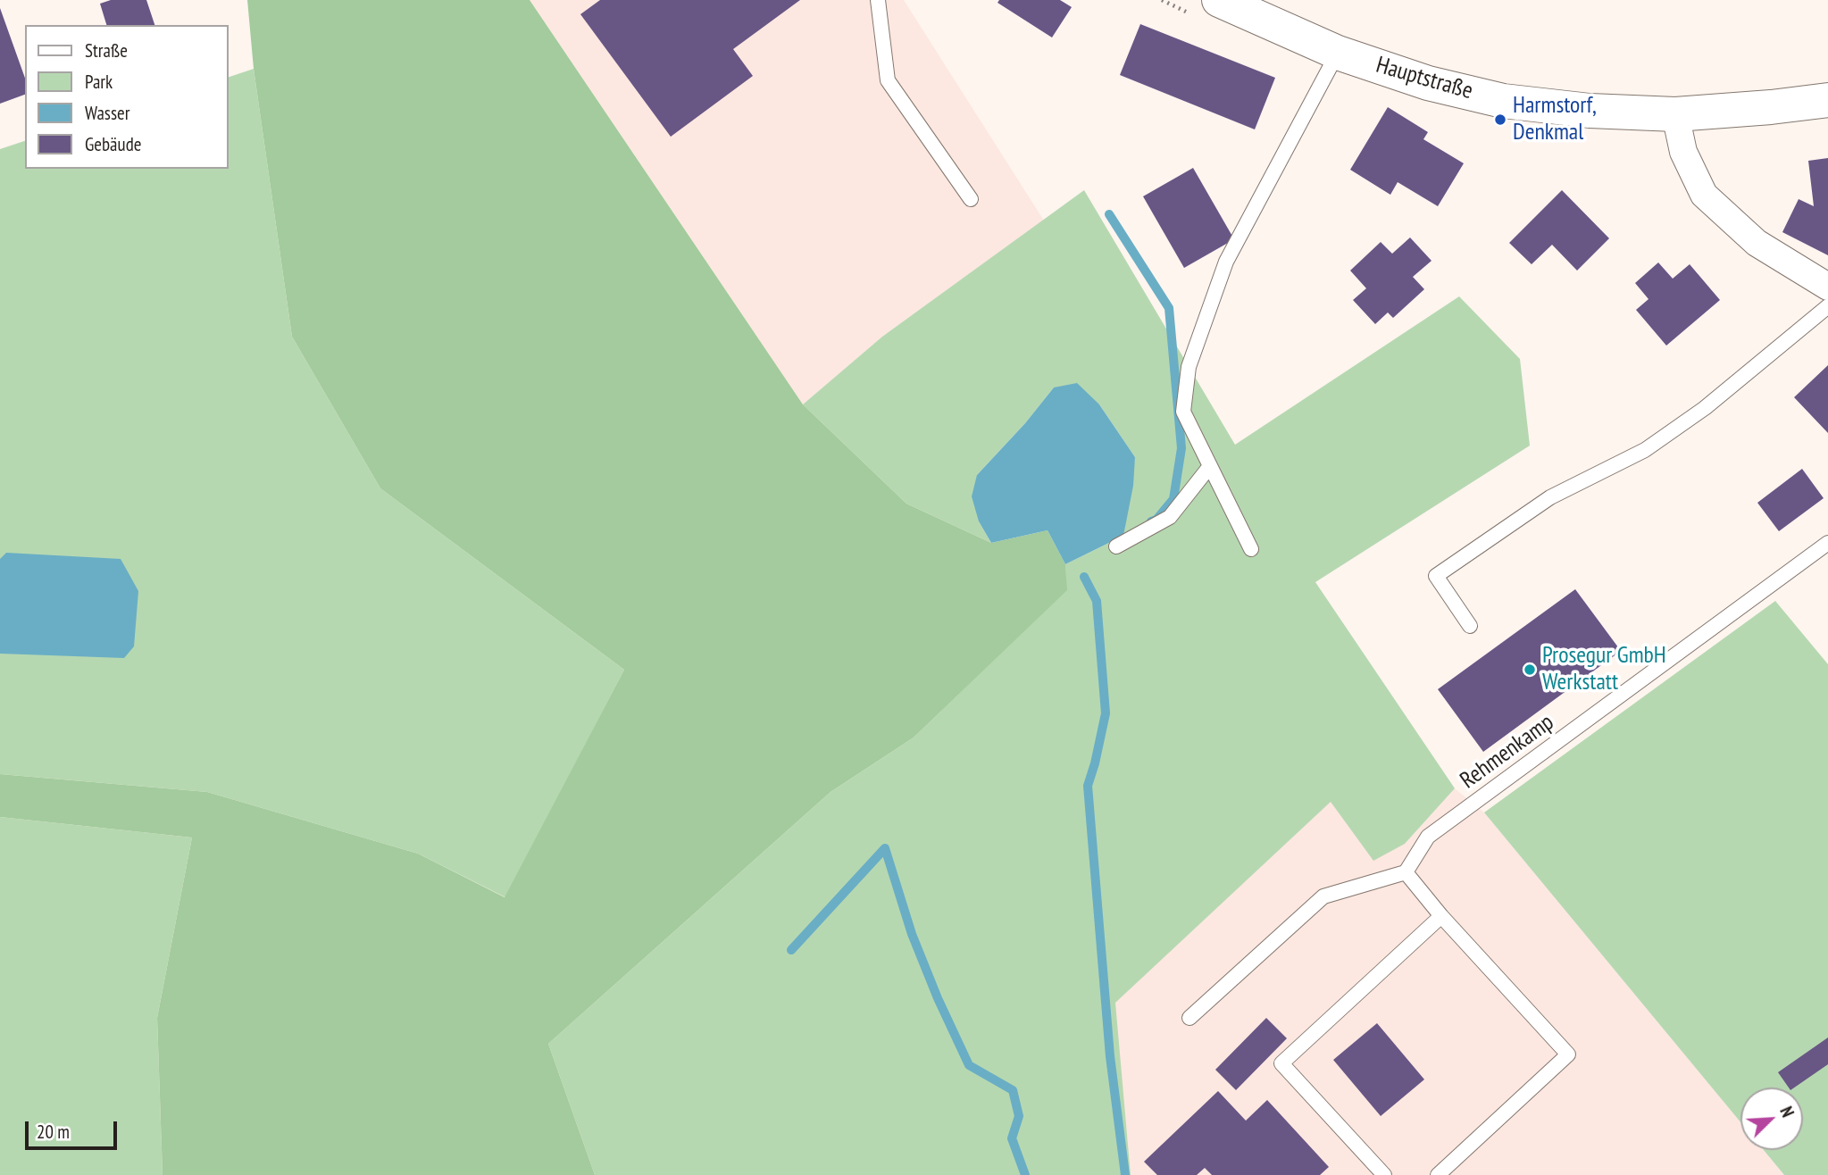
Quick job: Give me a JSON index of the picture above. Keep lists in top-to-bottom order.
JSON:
{
  "streets": {
    "main road": ["Hauptstraße"],
    "lane": ["Rehmenkamp"]
  },
  "places": ["Harmstorf, Denkmal", "Prosegur GmbH Werkstatt"],
  "legend": [
    "Straße",
    "Park",
    "Wasser",
    "Gebäude"
  ],
  "scale_bar": "20 m",
  "north": "top right"
}
